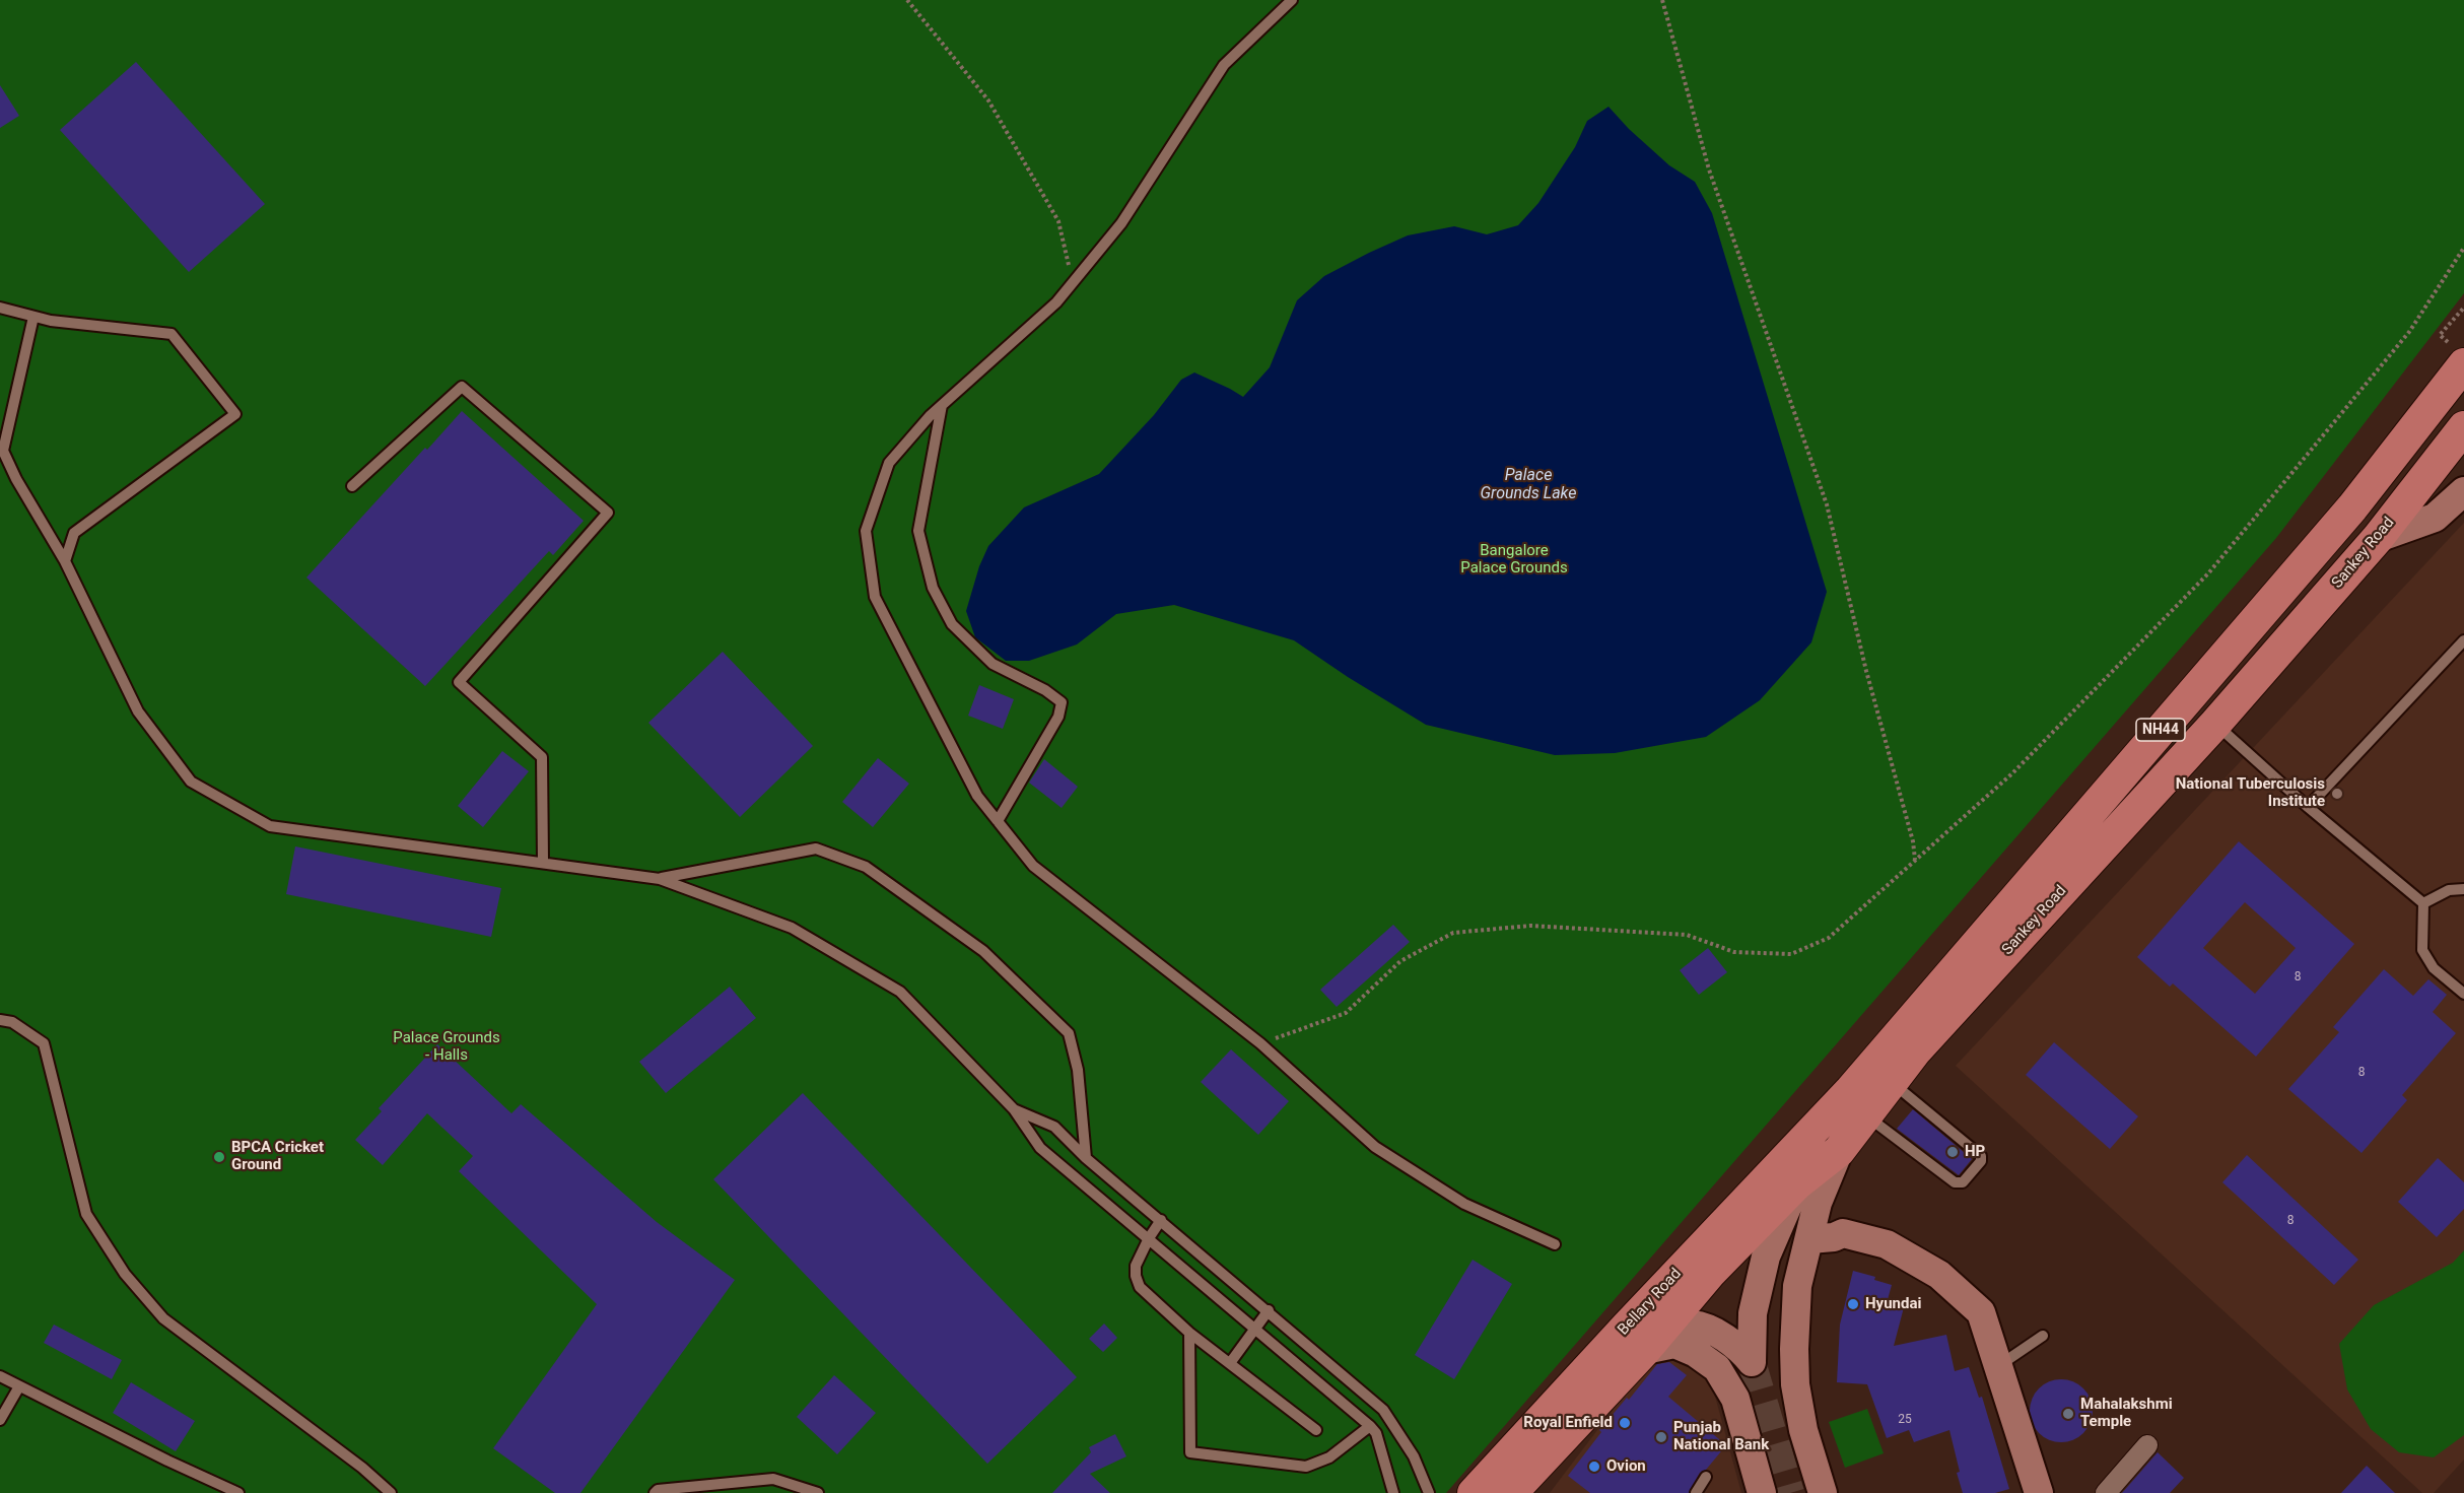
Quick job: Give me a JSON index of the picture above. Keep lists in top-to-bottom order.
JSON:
{
  "streets": {
    "main road": ["Sankey Road", "NH44", "Bellary Road"]
  },
  "crossings": [
    ["Sankey Road", "Bellary Road"]
  ],
  "water": ["Palace Grounds Lake"],
  "parks": ["Bangalore Palace Grounds", "Palace Grounds - Halls"],
  "places": [
    "National Tuberculosis Institute",
    "HP",
    "BPCA Cricket Ground",
    "Hyundai",
    "Mahalakshmi Temple",
    "Royal Enfield",
    "Punjab National Bank",
    "Ovion"
  ],
  "house_numbers": [
    "8",
    "8",
    "8",
    "25"
  ]
}
